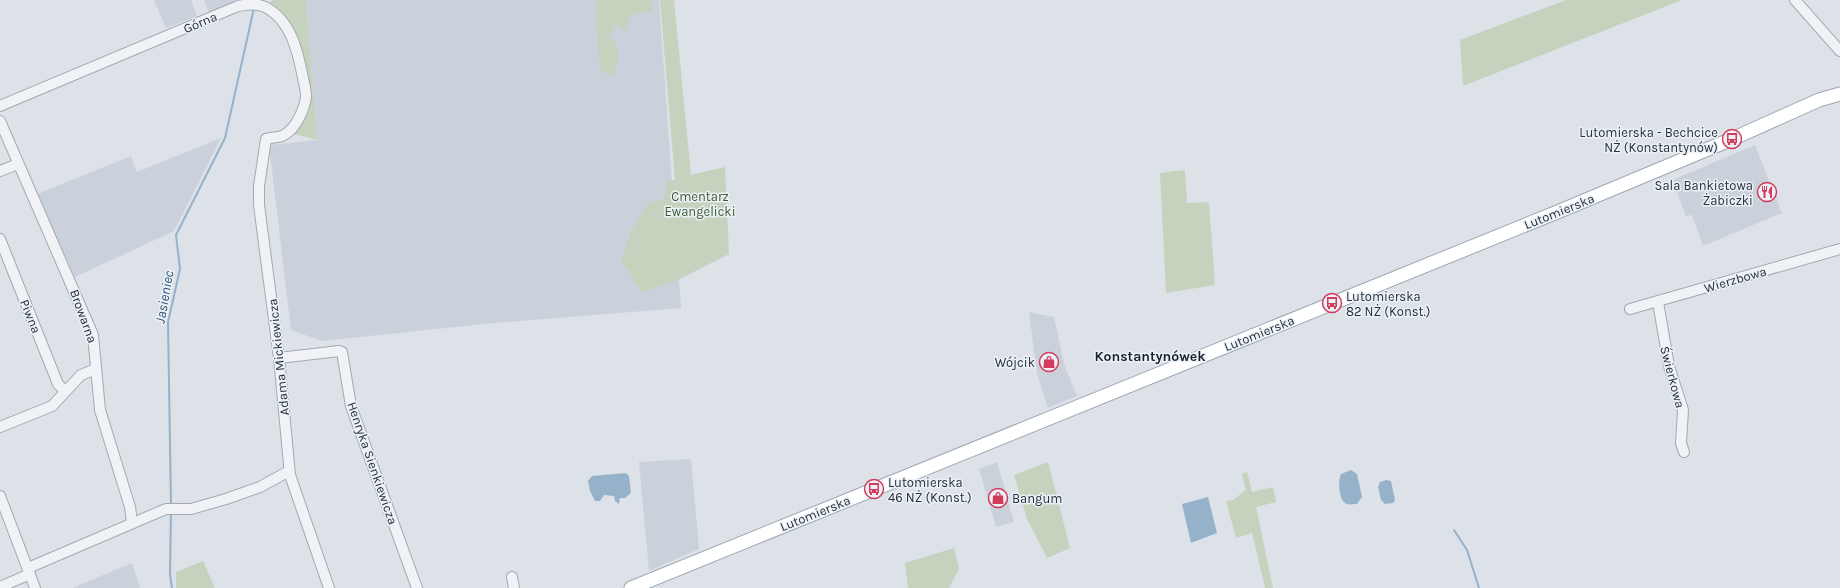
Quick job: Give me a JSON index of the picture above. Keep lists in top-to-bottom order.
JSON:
{
  "streets": {
    "main road": ["Lutomierska"],
    "street": [
      "Górna",
      "Wierzbowa",
      "Piwna",
      "Browarna",
      "Adama Mickiewicza",
      "Świerkowa",
      "Henryka Sienkiewicza"
    ]
  },
  "crossings": [
    ["Górna", "Adama Mickiewicza"],
    ["Wierzbowa", "Świerkowa"],
    ["Adama Mickiewicza", "Henryka Sienkiewicza"]
  ],
  "districts": ["Konstantynówek"],
  "water": ["Jasieniec"],
  "parks": ["Cmentarz Ewangelicki"],
  "places": {
    "bus stop": ["Lutomierska - Bechcice NŻ (Konstantynów)", "Lutomierska 82 NŻ (Konst.)", "Lutomierska 46 NŻ (Konst.)"],
    "restaurant": ["Sala Bankietowa Żabiczki"],
    "shop": ["Wójcik", "Bangum"]
  }
}
